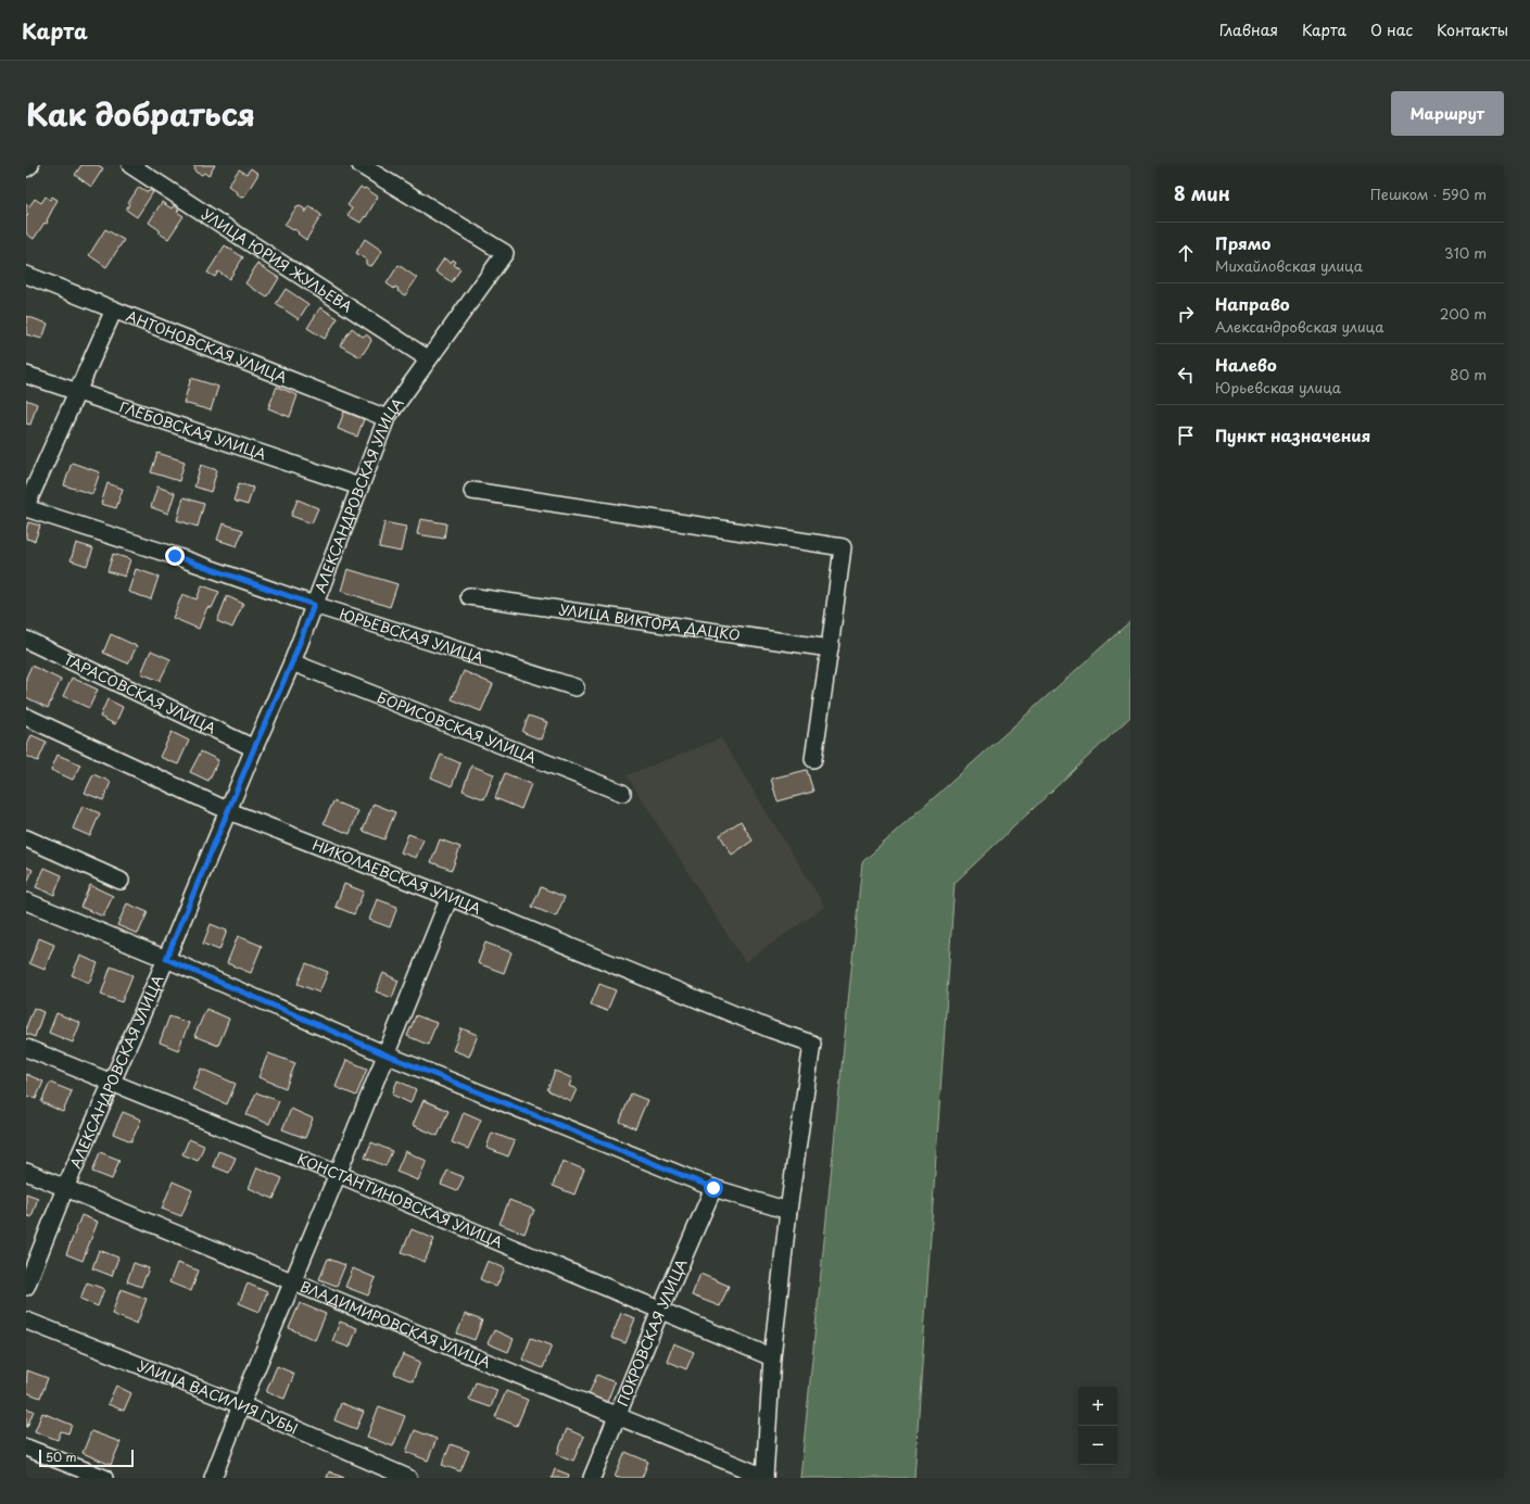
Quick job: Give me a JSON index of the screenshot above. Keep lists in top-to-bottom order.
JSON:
{
  "streets": {
    "street": [
      "УЛИЦА ЮРИЯ ЖУЛЬЕВА",
      "АНТОНОВСКАЯ УЛИЦА",
      "ГЛЕБОВСКАЯ УЛИЦА",
      "АЛЕКСАНДРОВСКАЯ УЛИЦА",
      "УЛИЦА ВИКТОРА ДАЦКО",
      "ЮРЬЕВСКАЯ УЛИЦА",
      "ТАРАСОВСКАЯ УЛИЦА",
      "БОРИСОВСКАЯ УЛИЦА",
      "НИКОЛАЕВСКАЯ УЛИЦА",
      "КОНСТАНТИНОВСКАЯ УЛИЦА",
      "ВЛАДИМИРОВСКАЯ УЛИЦА",
      "ПОКРОВСКАЯ УЛИЦА",
      "УЛИЦА ВАСИЛИЯ ГУБЫ"
    ]
  },
  "crossings": [
    ["АНТОНОВСКАЯ УЛИЦА", "АЛЕКСАНДРОВСКАЯ УЛИЦА"],
    ["ГЛЕБОВСКАЯ УЛИЦА", "АЛЕКСАНДРОВСКАЯ УЛИЦА"],
    ["АЛЕКСАНДРОВСКАЯ УЛИЦА", "ЮРЬЕВСКАЯ УЛИЦА"],
    ["АЛЕКСАНДРОВСКАЯ УЛИЦА", "ТАРАСОВСКАЯ УЛИЦА"],
    ["АЛЕКСАНДРОВСКАЯ УЛИЦА", "БОРИСОВСКАЯ УЛИЦА"],
    ["АЛЕКСАНДРОВСКАЯ УЛИЦА", "НИКОЛАЕВСКАЯ УЛИЦА"],
    ["АЛЕКСАНДРОВСКАЯ УЛИЦА", "КОНСТАНТИНОВСКАЯ УЛИЦА"],
    ["АЛЕКСАНДРОВСКАЯ УЛИЦА", "ВЛАДИМИРОВСКАЯ УЛИЦА"],
    ["КОНСТАНТИНОВСКАЯ УЛИЦА", "ПОКРОВСКАЯ УЛИЦА"],
    ["ВЛАДИМИРОВСКАЯ УЛИЦА", "ПОКРОВСКАЯ УЛИЦА"]
  ],
  "scale_bar": "50 m",
  "page": {
    "header": "Карта",
    "nav": [
      "Главная",
      "Карта",
      "О нас",
      "Контакты"
    ],
    "title": "Как добраться",
    "buttons": "Маршрут",
    "heading": ["8 мин", "Пешком · 590 m"],
    "list": [
      ["Прямо", "Михайловская улица", "310 m"],
      ["Направо", "Александровская улица", "200 m"],
      ["Налево", "Юрьевская улица", "80 m"],
      "Пункт назначения"
    ],
    "map_buttons": ["+", "−"],
    "scale": "50 m"
  }
}
